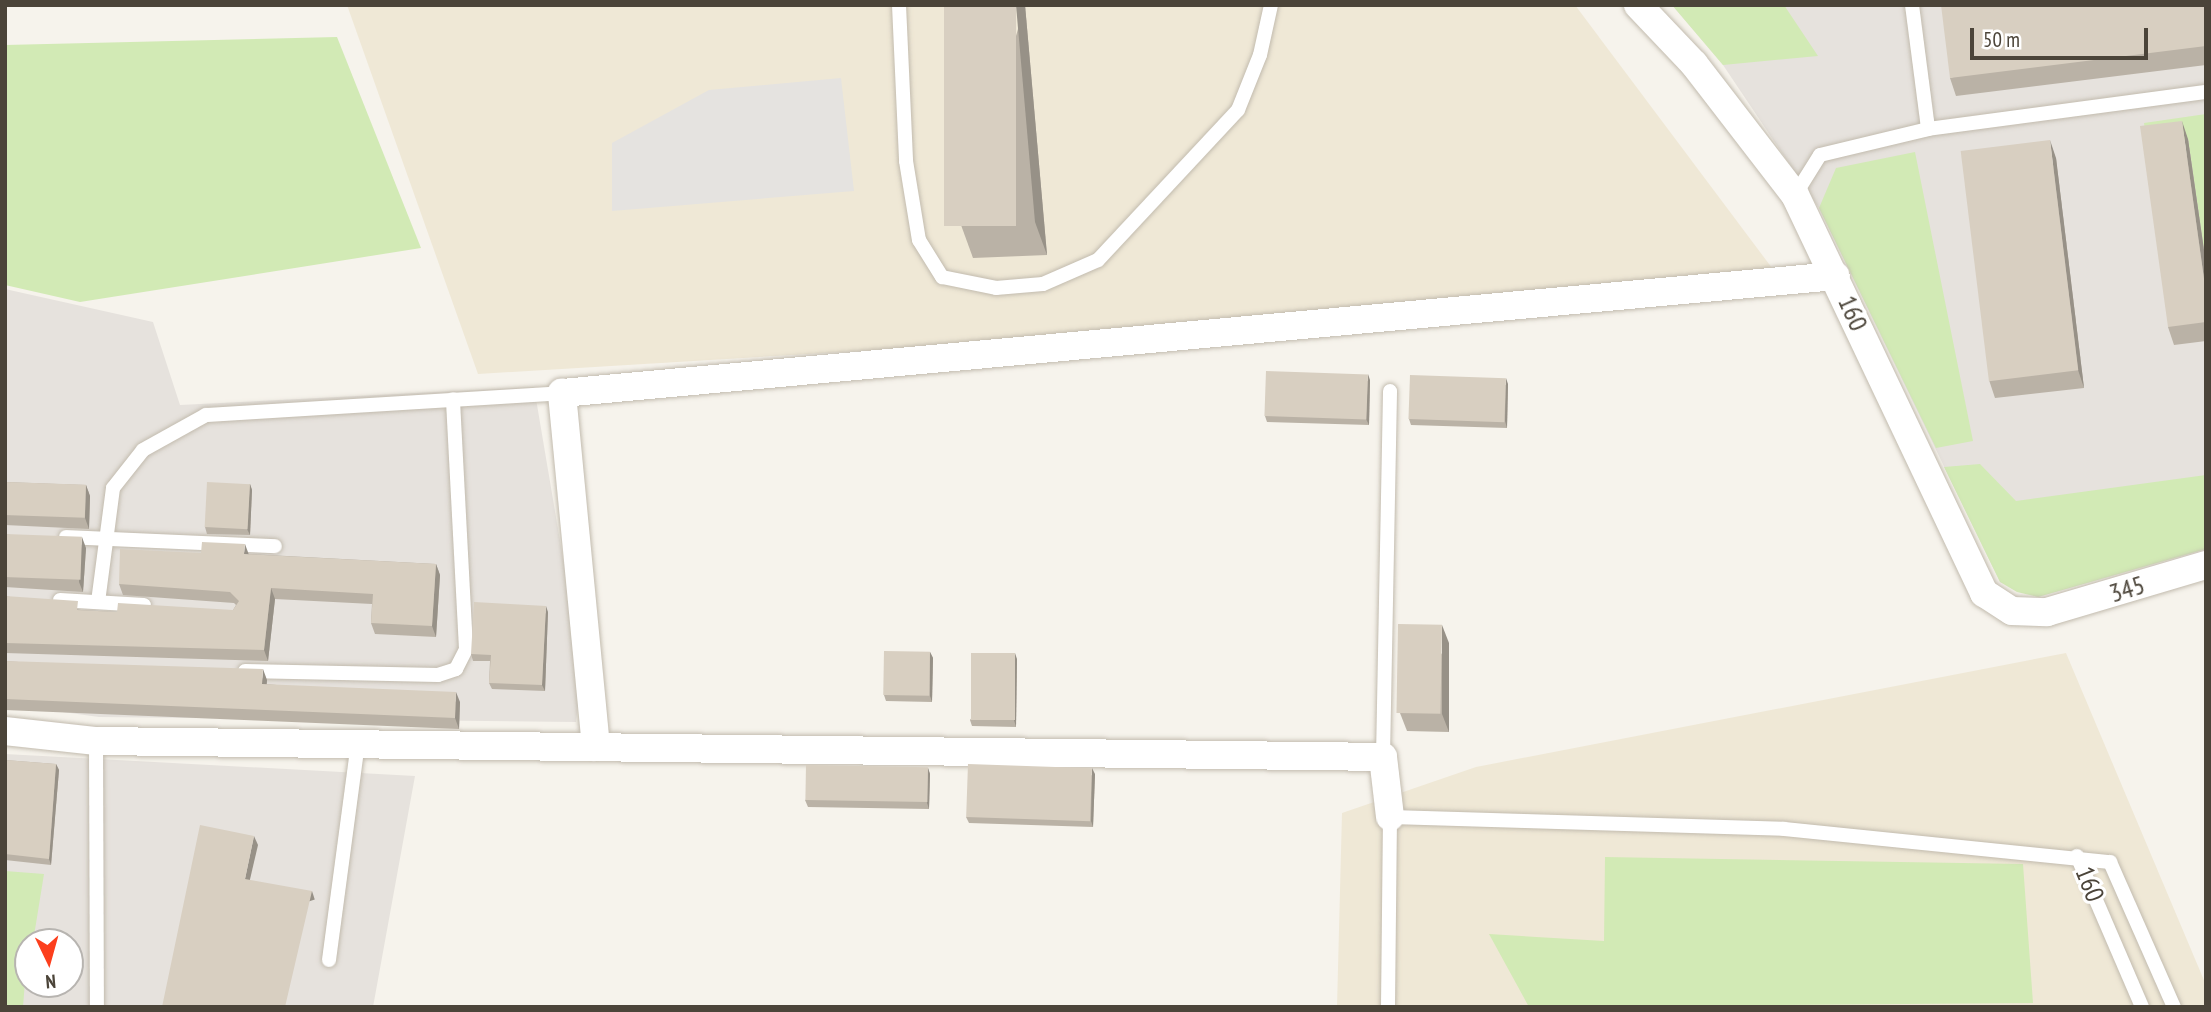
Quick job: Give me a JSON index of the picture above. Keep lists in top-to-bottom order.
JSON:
{
  "streets": {
    "street": ["160", "345"]
  },
  "crossings": [
    ["160", "345"]
  ],
  "scale_bar": "50 m",
  "north": "bottom"
}
